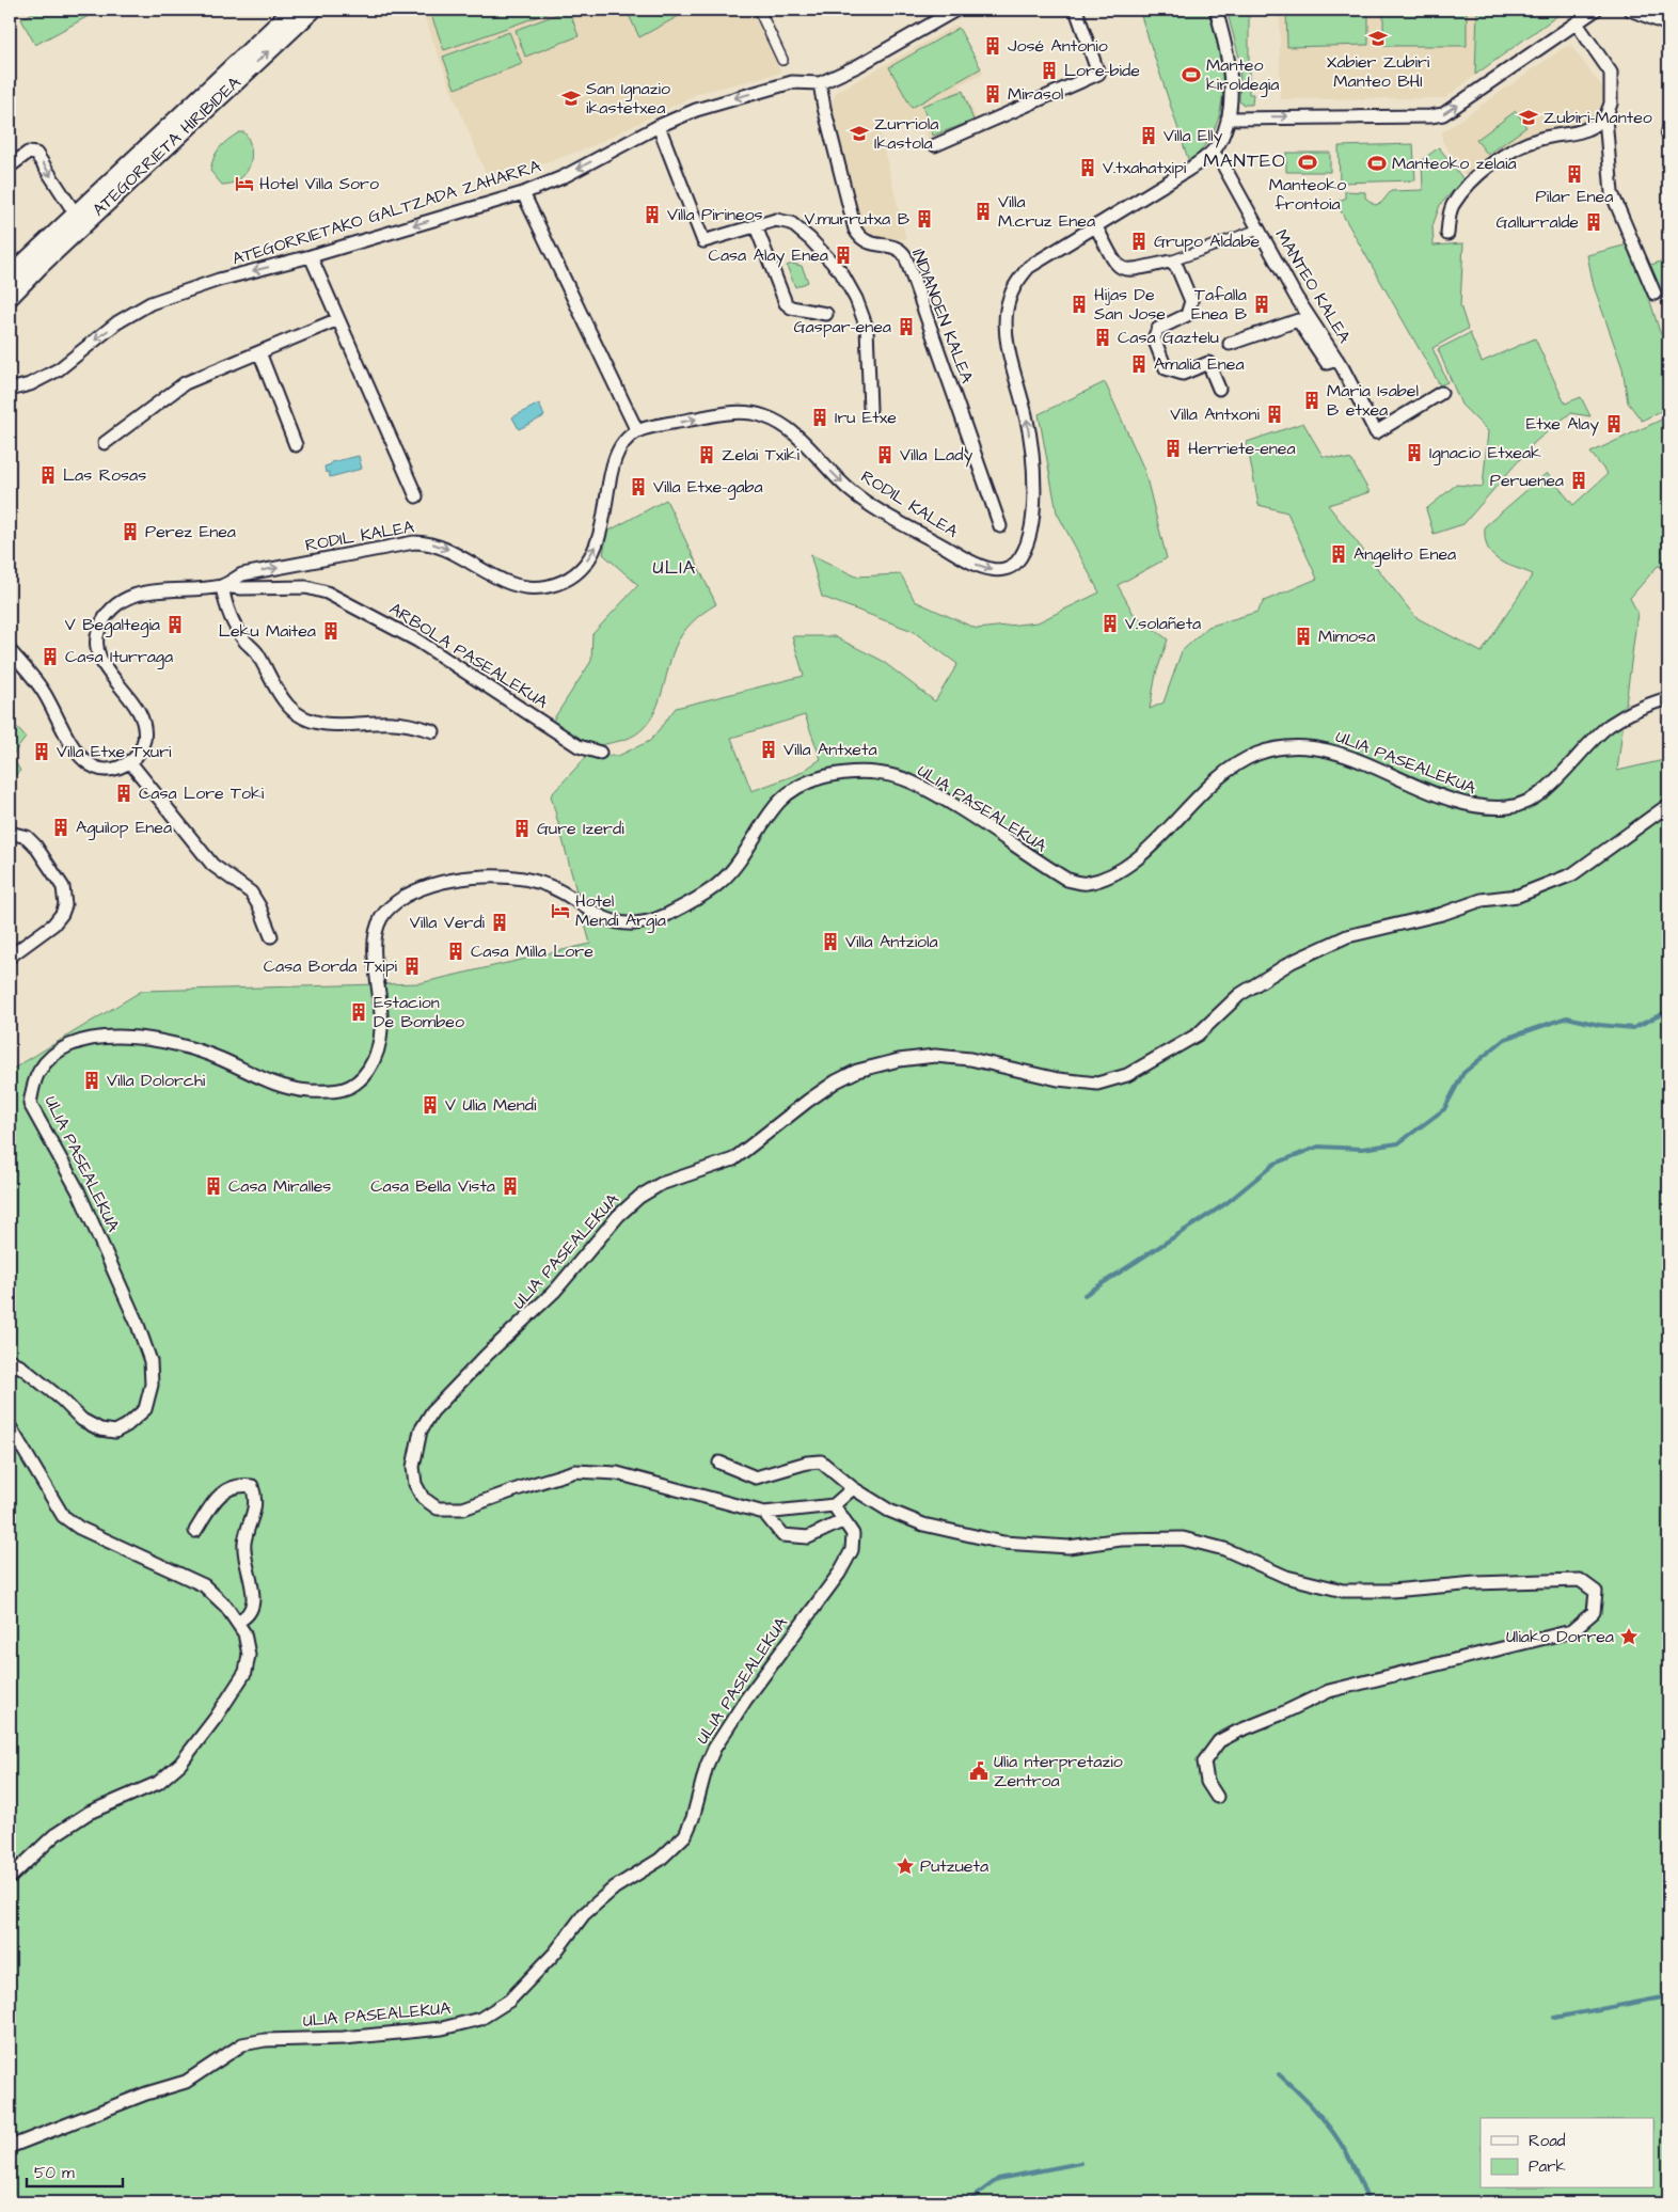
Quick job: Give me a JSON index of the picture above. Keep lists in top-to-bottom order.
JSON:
{
  "streets": {
    "main road": ["ATEGORRIETA HIRIBIDEA"],
    "street": [
      "ATEGORRIETAKO GALTZADA ZAHARRA",
      "MANTEO KALEA",
      "INDIANOEN KALEA",
      "RODIL KALEA",
      "ARBOLA PASEALEKUA",
      "ULIA PASEALEKUA"
    ]
  },
  "crossings": [
    ["ATEGORRIETAKO GALTZADA ZAHARRA", "INDIANOEN KALEA"],
    ["MANTEO KALEA", "RODIL KALEA"],
    ["RODIL KALEA", "ARBOLA PASEALEKUA"]
  ],
  "districts": ["MANTEO", "ULIA"],
  "places": {
    "school or university": [
      "Xabier Zubiri Manteo BHI",
      "San Ignazio ikastetxea",
      "Zubiri-Manteo",
      "Zurriola Ikastola"
    ],
    "building": [
      "José Antonio",
      "Lore-bide",
      "Mirasol",
      "Villa Elly",
      "V.txahatxipi",
      "Pilar Enea",
      "Villa M.cruz Enea",
      "Villa Pirineos",
      "V.murrutxa B",
      "Gallurralde",
      "Grupo Aldabe",
      "Casa Alay Enea",
      "Hijas De San Jose",
      "Tafalla Enea B",
      "Gaspar-enea",
      "Casa Gaztelu",
      "Amalia Enea",
      "Maria Isabel B etxea",
      "Villa Antxoni",
      "Iru Etxe",
      "Etxe Alay",
      "Herriete-enea",
      "Ignacio Etxeak",
      "Zelai Txiki",
      "Villa Lady",
      "Las Rosas",
      "Peruenea",
      "Villa Etxe-gaba",
      "Perez Enea",
      "Angelito Enea",
      "V.solañeta",
      "V Begaltegia",
      "Leku Maitea",
      "Mimosa",
      "Casa Iturraga",
      "Villa Antxeta",
      "Villa Etxe Txuri",
      "Casa Lore Toki",
      "Aguilop Enea",
      "Gure Izerdi",
      "Villa Verdi",
      "Villa Antziola",
      "Casa Milla Lore",
      "Casa Borda Txipi",
      "Estacion De Bombeo",
      "Villa Dolorchi",
      "V Ulia Mendi",
      "Casa Miralles",
      "Casa Bella Vista"
    ],
    "sports": ["Manteo kiroldegia", "Manteoko frontoia", "Manteoko zelaia"],
    "hotel": ["Hotel Villa Soro", "Hotel Mendi Argia"],
    "place": ["Uliako Dorrea", "Putzueta"],
    "public building": ["Ulia nterpretazio Zentroa"]
  },
  "legend": ["Road", "Park"],
  "scale_bar": "50 m"
}
